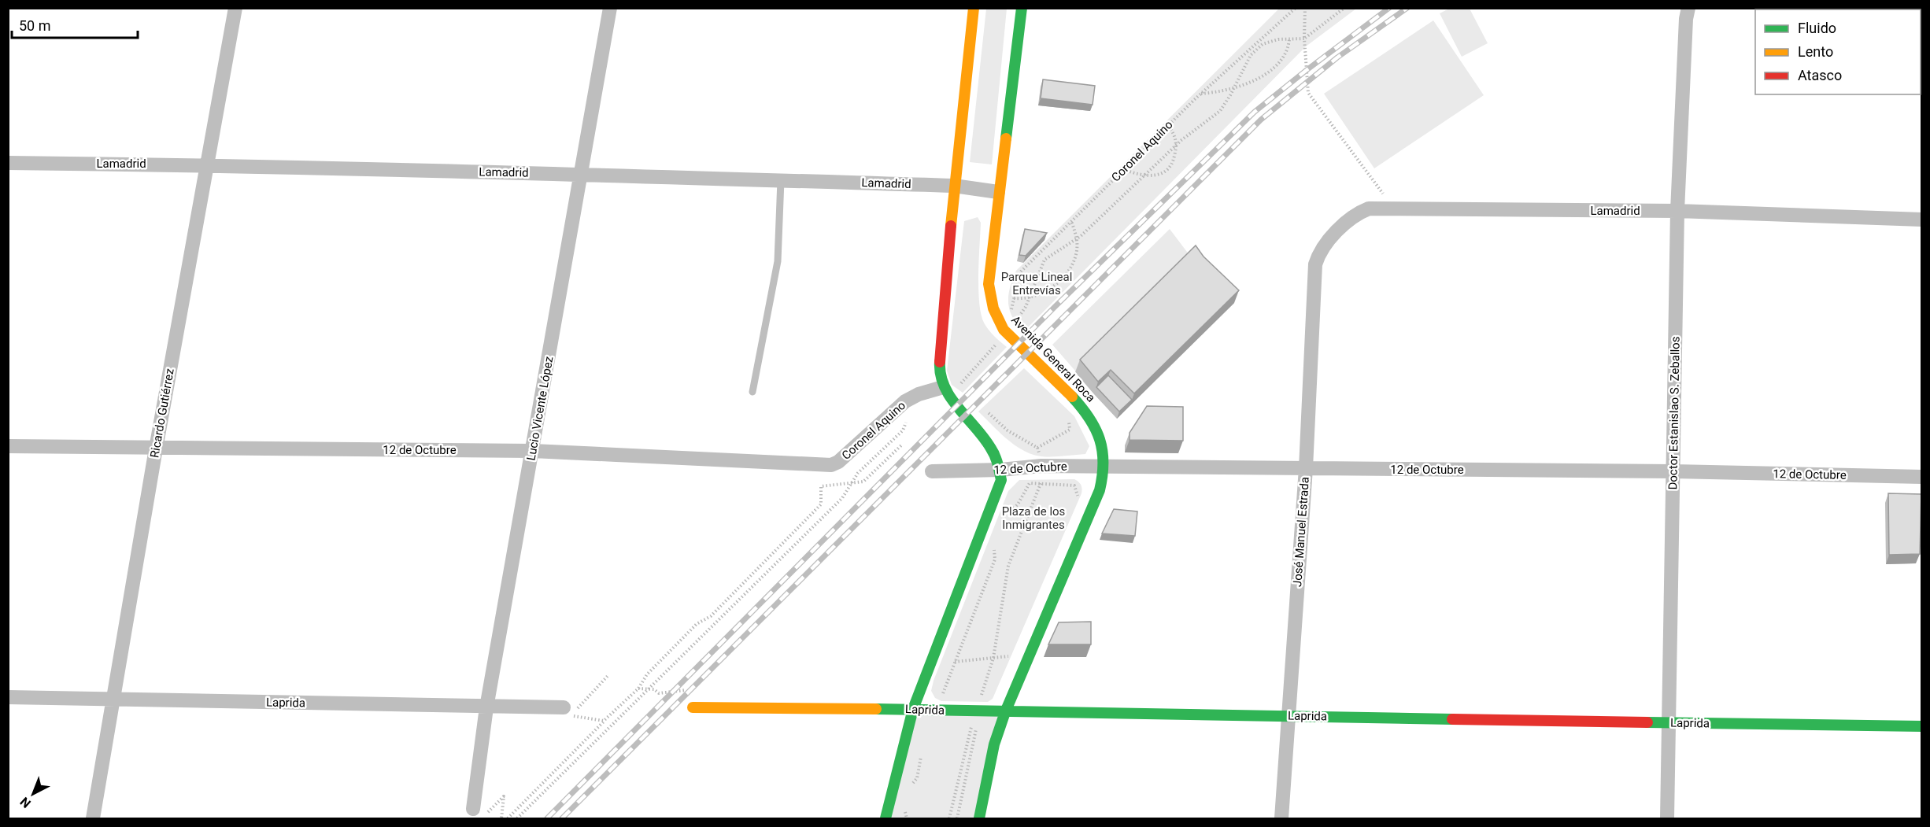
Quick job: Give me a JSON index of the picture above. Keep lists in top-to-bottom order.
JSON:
{
  "streets": {
    "main road": ["Avenida General Roca", "Laprida"],
    "street": [
      "Coronel Aquino",
      "Lamadrid",
      "Lucio Vicente López",
      "Ricardo Gutiérrez",
      "Doctor Estanislao S. Zeballos",
      "12 de Octubre",
      "José Manuel Estrada"
    ]
  },
  "crossings": [
    ["Coronel Aquino", "12 de Octubre"],
    ["Lamadrid", "Avenida General Roca"],
    ["Lamadrid", "Lucio Vicente López"],
    ["Lamadrid", "Ricardo Gutiérrez"],
    ["Lamadrid", "Doctor Estanislao S. Zeballos"],
    ["Lamadrid", "José Manuel Estrada"],
    ["Avenida General Roca", "12 de Octubre"],
    ["Avenida General Roca", "Laprida"],
    ["Lucio Vicente López", "12 de Octubre"],
    ["Lucio Vicente López", "Laprida"],
    ["Ricardo Gutiérrez", "12 de Octubre"],
    ["Ricardo Gutiérrez", "Laprida"],
    ["Doctor Estanislao S. Zeballos", "12 de Octubre"],
    ["Doctor Estanislao S. Zeballos", "Laprida"],
    ["12 de Octubre", "José Manuel Estrada"],
    ["José Manuel Estrada", "Laprida"]
  ],
  "parks": ["Parque Lineal Entrevías", "Plaza de los Inmigrantes"],
  "legend": ["Fluido", "Lento", "Atasco"],
  "scale_bar": "50 m",
  "north": "bottom left"
}
